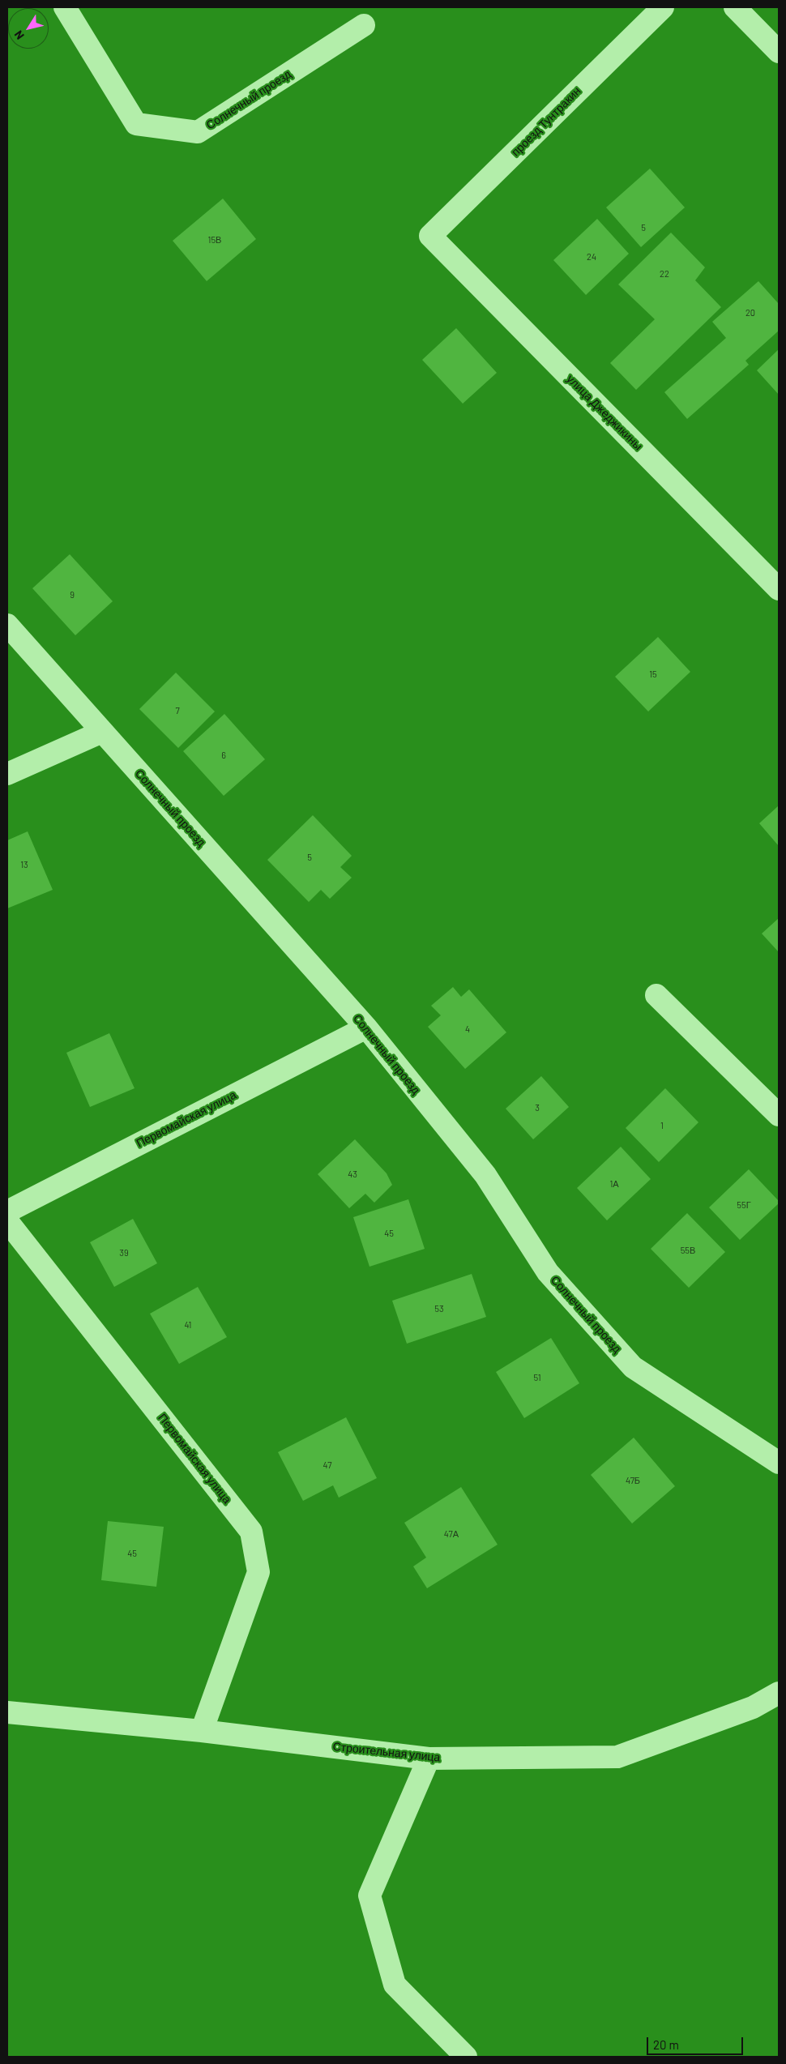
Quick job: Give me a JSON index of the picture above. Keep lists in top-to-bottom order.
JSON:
{
  "streets": {
    "street": [
      "Солнечный проезд",
      "проезд Тунтракин",
      "улица Джеджикины",
      "Первомайская улица",
      "Строительная улица"
    ]
  },
  "crossings": [
    ["Солнечный проезд", "Первомайская улица"],
    ["проезд Тунтракин", "улица Джеджикины"],
    ["Первомайская улица", "Строительная улица"]
  ],
  "house_numbers": [
    "5",
    "15В",
    "24",
    "22",
    "20",
    "9",
    "15",
    "7",
    "6",
    "5",
    "13",
    "4",
    "3",
    "1",
    "43",
    "1А",
    "55Г",
    "45",
    "55В",
    "39",
    "53",
    "41",
    "51",
    "47",
    "47Б",
    "47А",
    "45"
  ],
  "scale_bar": "20 m",
  "north": "bottom left"
}
